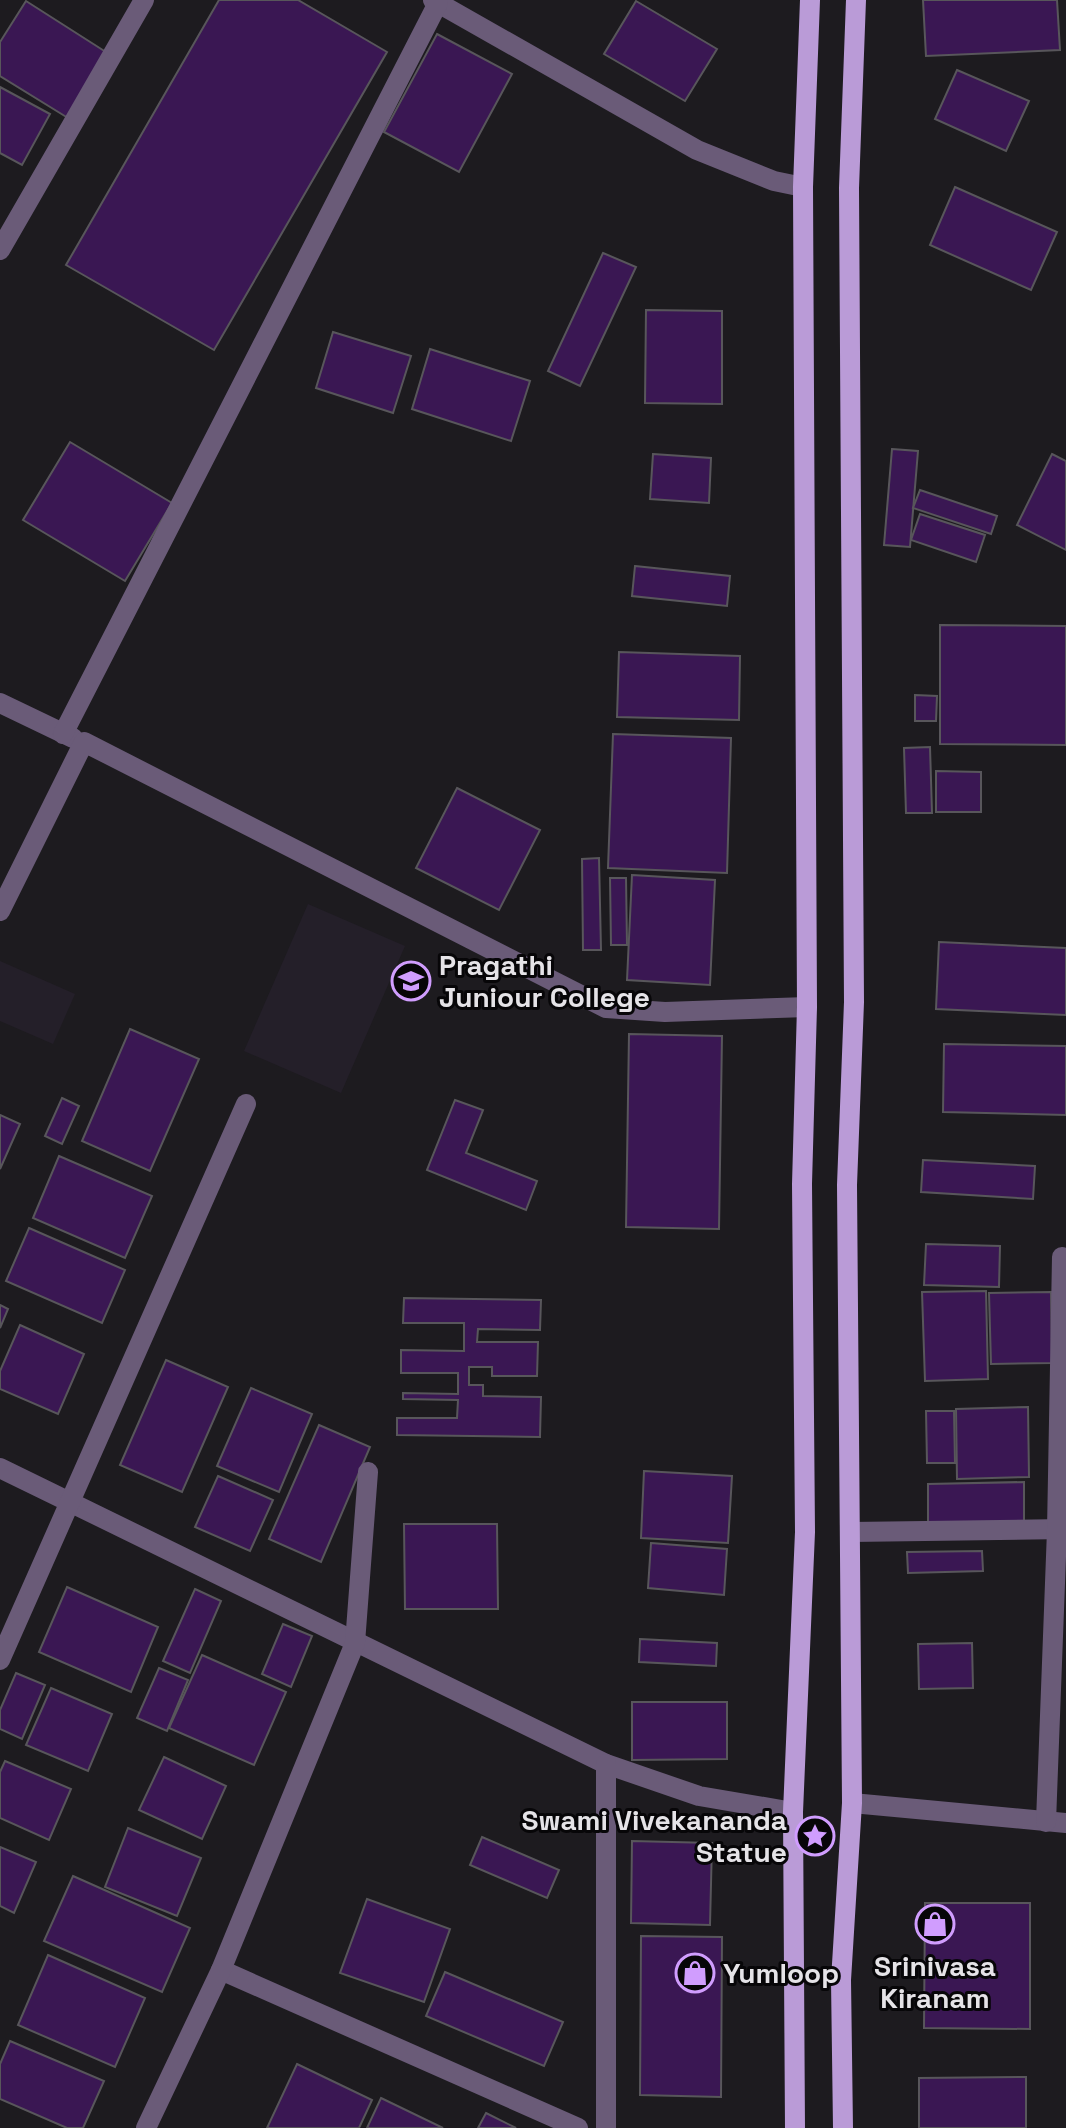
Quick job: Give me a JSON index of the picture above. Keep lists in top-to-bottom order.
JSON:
{
  "places": {
    "school or university": ["Pragathi Juniour College"],
    "place": ["Swami Vivekananda Statue"],
    "shop": ["Srinivasa Kiranam", "Yumloop"]
  }
}
